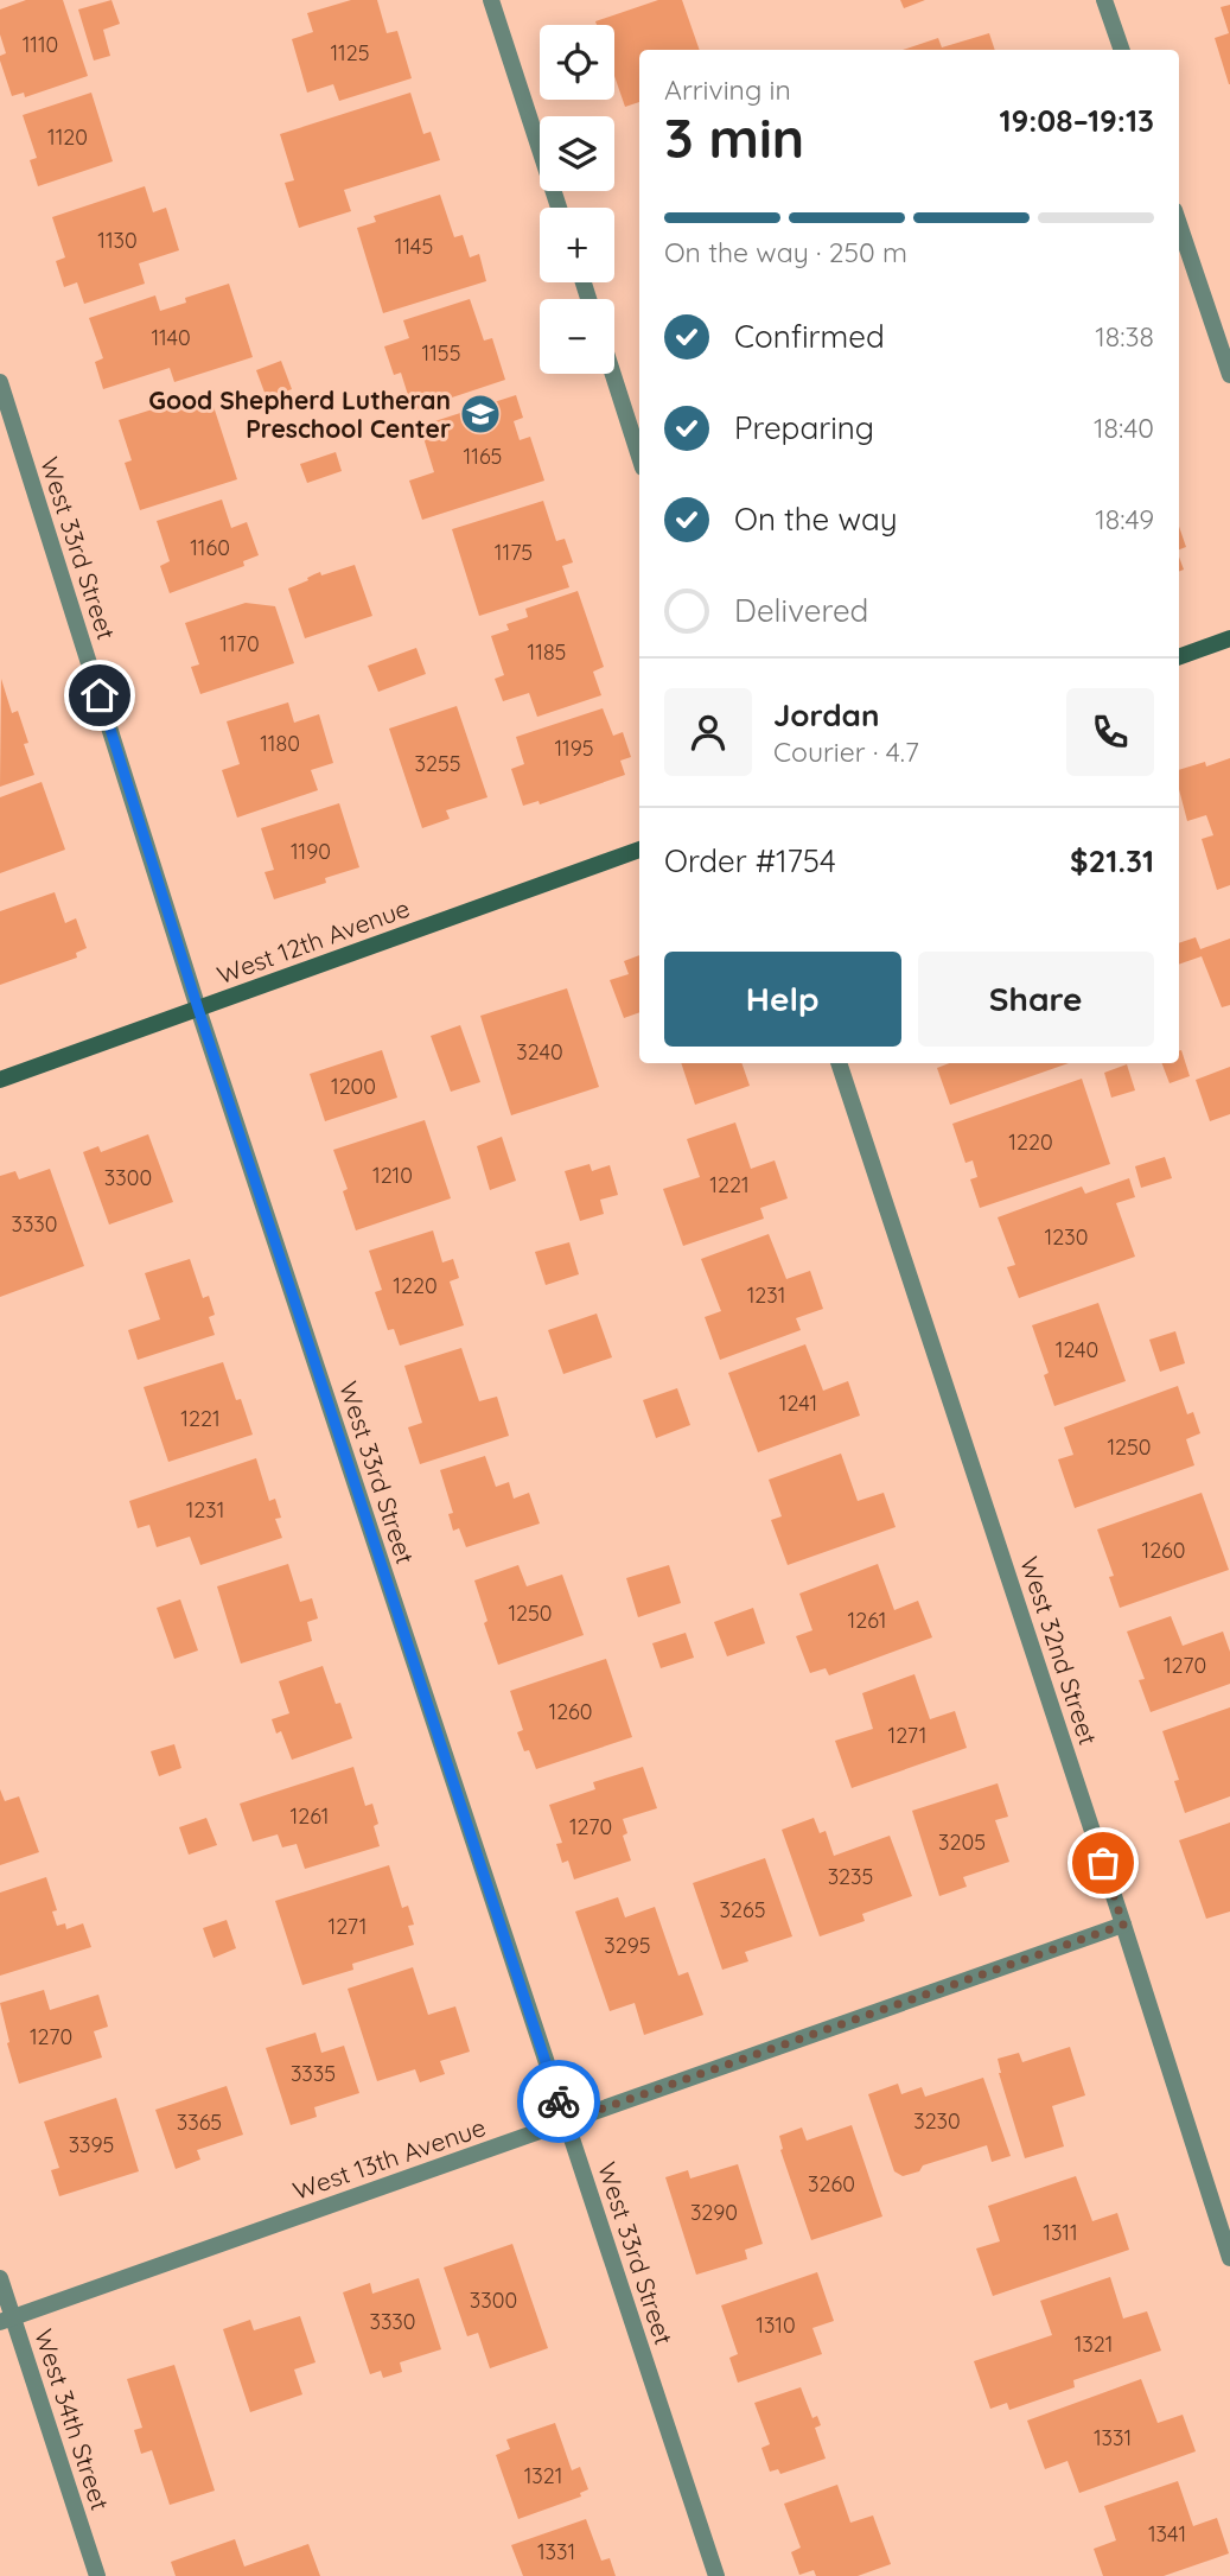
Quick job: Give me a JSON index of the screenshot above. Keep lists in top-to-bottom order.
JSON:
{
  "streets": {
    "main road": ["West 12th Avenue"],
    "street": [
      "West 33rd Street",
      "West 32nd Street",
      "West 13th Avenue",
      "West 34th Street"
    ]
  },
  "crossings": [
    ["West 33rd Street", "West 12th Avenue"],
    ["West 33rd Street", "West 13th Avenue"],
    ["West 32nd Street", "West 13th Avenue"],
    ["West 13th Avenue", "West 34th Street"]
  ],
  "places": {
    "school or university": ["Good Shepherd Lutheran Preschool Center"]
  },
  "house_numbers": [
    "1110",
    "1125",
    "1120",
    "1130",
    "1145",
    "1140",
    "1155",
    "1165",
    "1160",
    "1175",
    "1170",
    "1185",
    "1180",
    "1195",
    "3255",
    "1190",
    "3240",
    "1200",
    "1220",
    "1210",
    "3300",
    "1221",
    "3330",
    "1230",
    "1220",
    "1231",
    "1240",
    "1241",
    "1221",
    "1250",
    "1231",
    "1260",
    "1250",
    "1261",
    "1270",
    "1260",
    "1271",
    "1261",
    "1270",
    "3205",
    "3235",
    "3265",
    "1271",
    "3295",
    "1270",
    "3335",
    "3230",
    "3365",
    "3395",
    "3260",
    "3290",
    "1311",
    "3300",
    "3330",
    "1310",
    "1321",
    "1331",
    "1321",
    "1341",
    "1331"
  ],
  "page": {
    "map_buttons": ["+", "−"],
    "heading": ["3 min", "Arriving in", "19:08–19:13"],
    "panel": [
      "Jordan",
      "Courier · 4.7",
      "Order #1754",
      "$21.31"
    ],
    "bar": "On the way · 250 m",
    "list": [
      ["Confirmed", "18:38"],
      ["Preparing", "18:40"],
      ["On the way", "18:49"],
      "Delivered"
    ],
    "buttons": ["Help", "Share"]
  }
}
